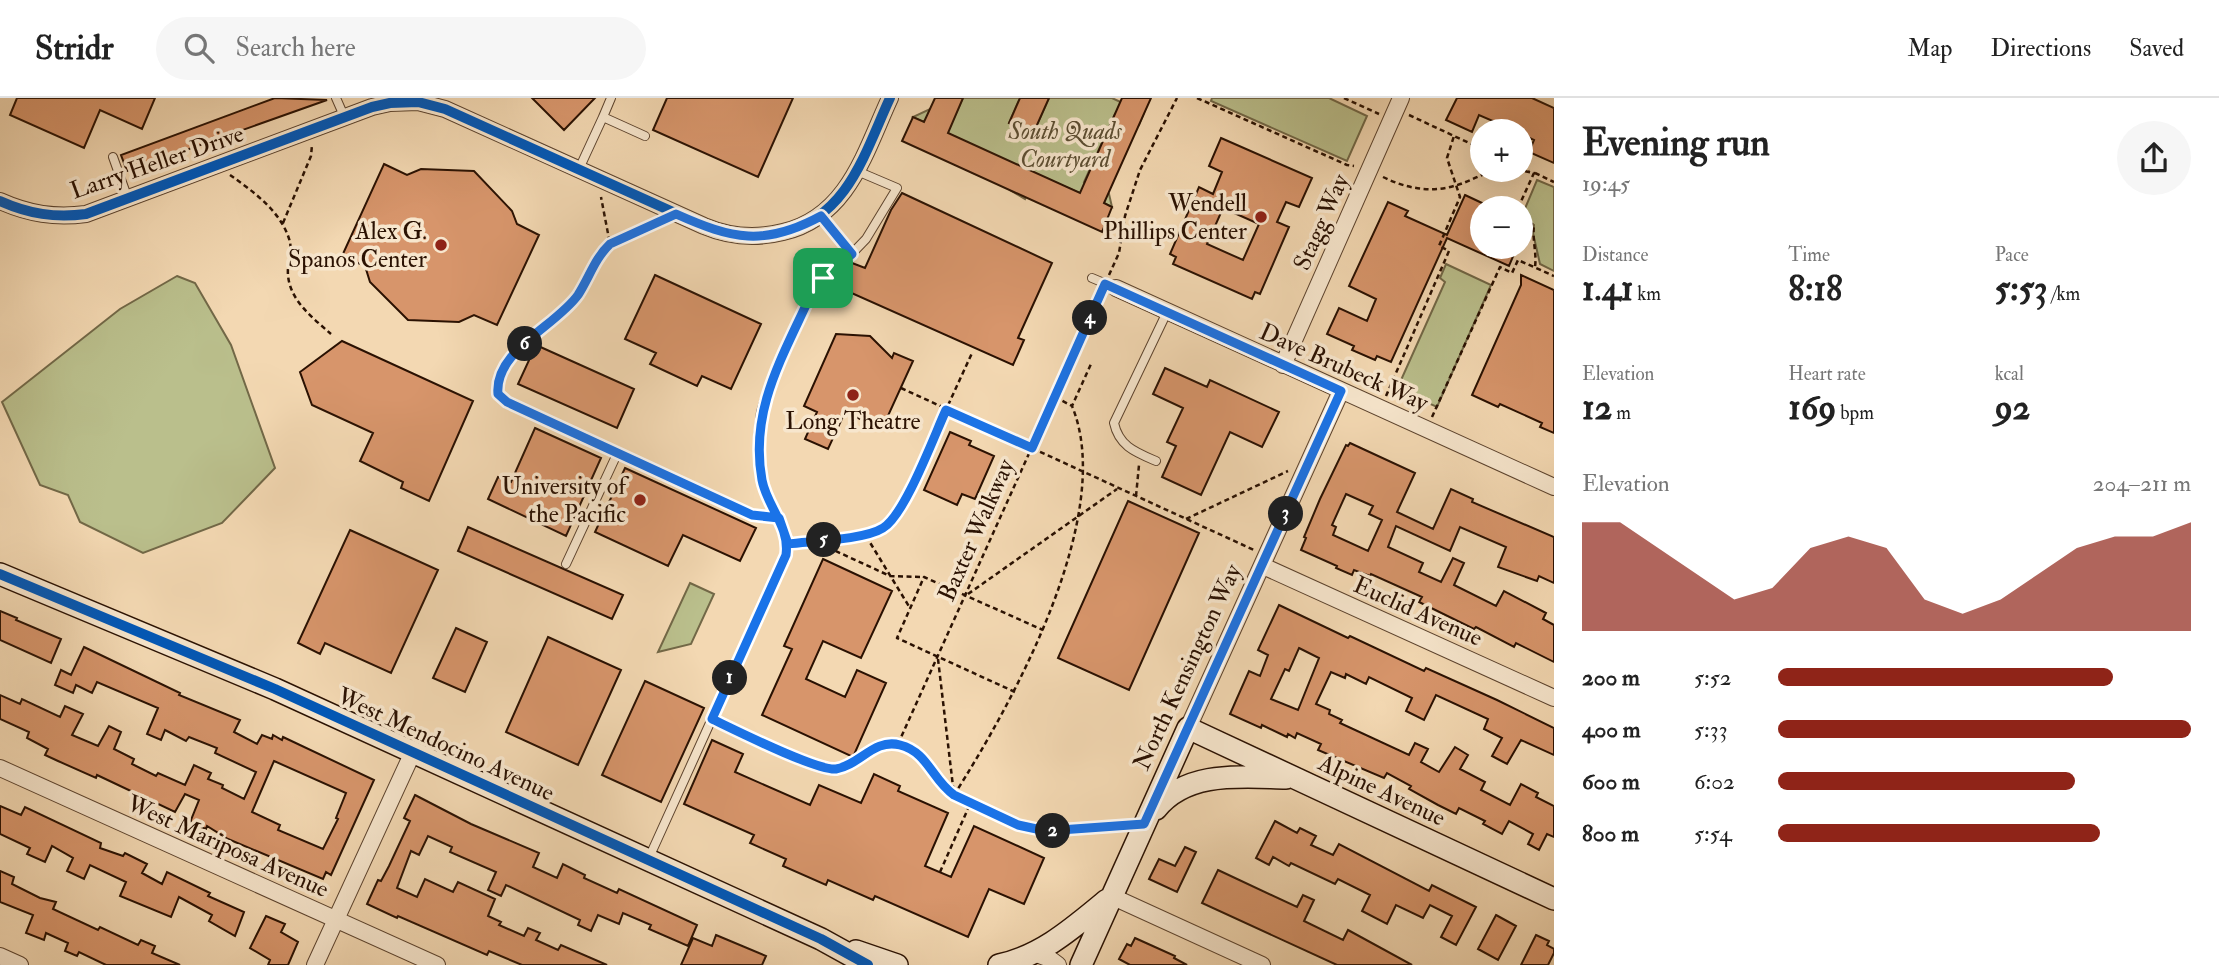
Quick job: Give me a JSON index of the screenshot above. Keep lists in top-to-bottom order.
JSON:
{
  "streets": {
    "street": [
      "Larry Heller Drive",
      "Stagg Way",
      "Dave Brubeck Way",
      "Euclid Avenue",
      "North Kensington Way",
      "West Mendocino Avenue",
      "Alpine Avenue",
      "West Mariposa Avenue"
    ],
    "path": ["Baxter Walkway"]
  },
  "crossings": [
    ["Stagg Way", "Dave Brubeck Way"],
    ["Dave Brubeck Way", "Baxter Walkway"],
    ["Dave Brubeck Way", "North Kensington Way"],
    ["Euclid Avenue", "North Kensington Way"],
    ["North Kensington Way", "Alpine Avenue"]
  ],
  "parks": ["South Quads Courtyard"],
  "places": [
    "Wendell Phillips Center",
    "Alex G. Spanos Center",
    "Long Theatre",
    "University of the Pacific"
  ],
  "page": {
    "header": "Stridr",
    "search": "Search here",
    "nav": ["Map", "Directions", "Saved"],
    "heading": ["Evening run", "19:45"],
    "map_buttons": ["+", "−"],
    "stats": [
      ["Distance", "1.41 km"],
      ["Time", "8:18"],
      ["Pace", "5:53 /km"],
      ["Elevation", "12 m"],
      ["Heart rate", "169 bpm"],
      ["kcal", "92"]
    ],
    "pins": [
      "4",
      "6",
      "3",
      "5",
      "1",
      "2"
    ],
    "chart": ["Elevation", "204–211 m"],
    "list": [
      {
        "name": "200 m",
        "note": "5:52"
      },
      {
        "name": "400 m",
        "note": "5:33"
      },
      {
        "name": "600 m",
        "note": "6:02"
      },
      {
        "name": "800 m",
        "note": "5:54"
      }
    ]
  }
}
